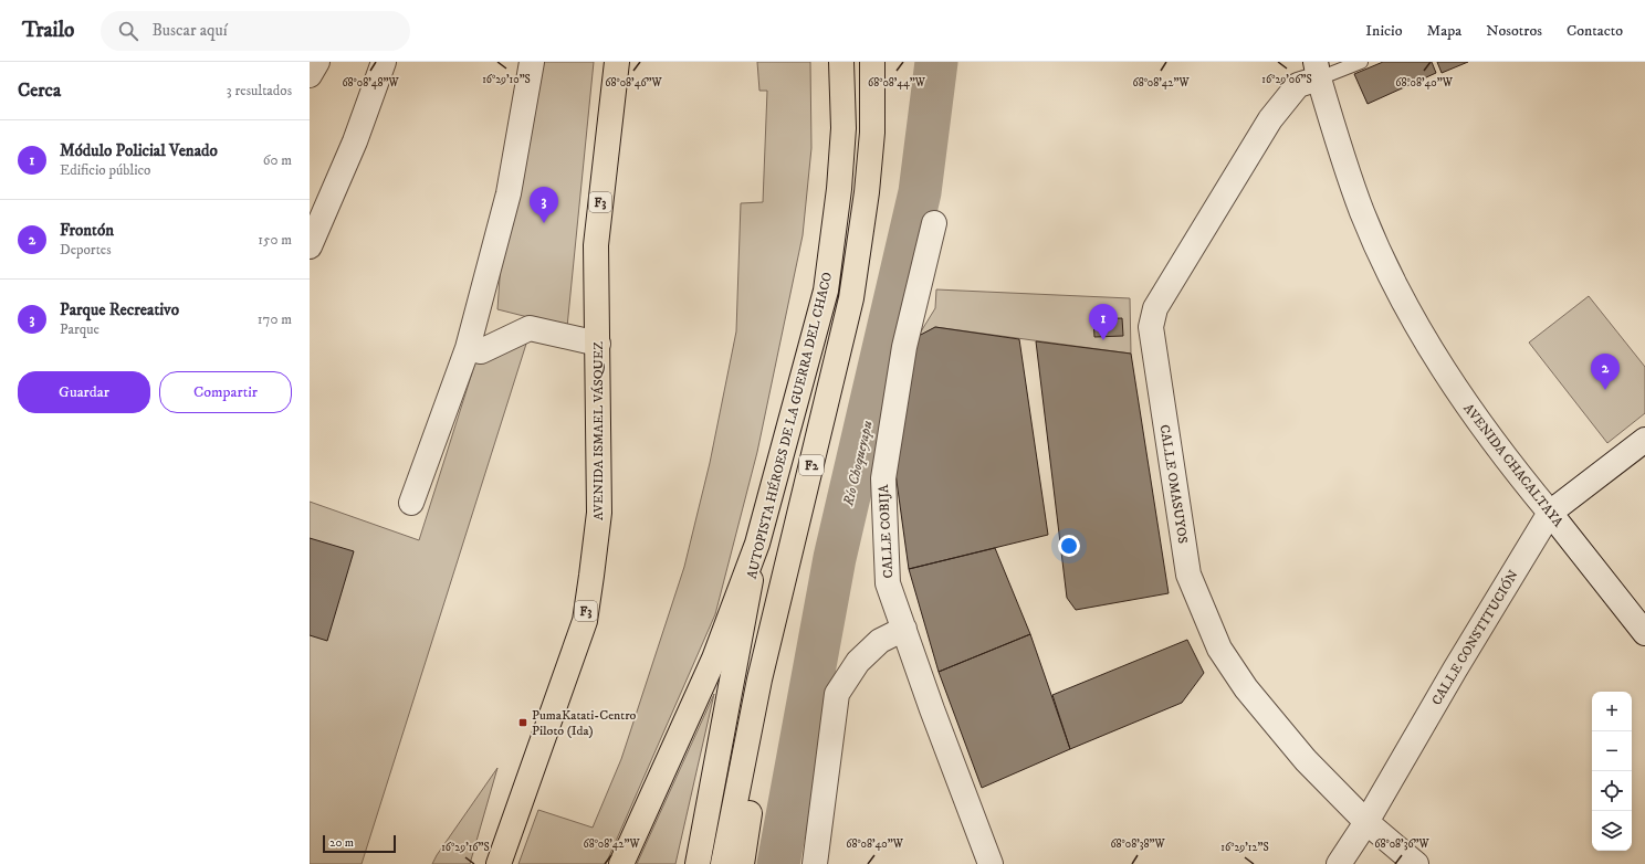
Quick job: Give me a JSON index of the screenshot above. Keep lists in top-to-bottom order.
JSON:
{
  "streets": {
    "main road": [
      "F3",
      "AUTOPISTA HÉROES DE LA GUERRA DEL CHACO",
      "AVENIDA ISMAEL VÁSQUEZ",
      "F2"
    ],
    "street": [
      "AVENIDA CHACALTAYA",
      "CALLE OMASUYOS",
      "CALLE COBIJA",
      "CALLE CONSTITUCIÓN"
    ]
  },
  "crossings": [
    ["AUTOPISTA HÉROES DE LA GUERRA DEL CHACO", "F2"],
    ["AVENIDA CHACALTAYA", "CALLE OMASUYOS"],
    ["AVENIDA CHACALTAYA", "CALLE CONSTITUCIÓN"],
    ["CALLE OMASUYOS", "CALLE CONSTITUCIÓN"]
  ],
  "water": ["Río Choqueyapu"],
  "places": {
    "transit": ["PumaKatati-Centro Piloto (Ida)"]
  },
  "scale_bar": "20 m",
  "page": {
    "header": "Trailo",
    "search": "Buscar aquí",
    "nav": [
      "Inicio",
      "Mapa",
      "Nosotros",
      "Contacto"
    ],
    "heading": ["Cerca", "3 resultados"],
    "list": [
      {
        "mark": "1",
        "name": "Módulo Policial Venado",
        "note": "Edificio público",
        "value": "60 m"
      },
      {
        "mark": "2",
        "name": "Frontón",
        "note": "Deportes",
        "value": "150 m"
      },
      {
        "mark": "3",
        "name": "Parque Recreativo",
        "note": "Parque",
        "value": "170 m"
      }
    ],
    "pins": ["3", "1", "2"],
    "buttons": ["Guardar", "Compartir"],
    "map_buttons": ["+", "−"],
    "scale": "20 m"
  },
  "coordinates": [
    "16°29'06\"S",
    "16°29'10\"S",
    "68°08'48\"W",
    "68°08'46\"W",
    "68°08'44\"W",
    "68°08'42\"W",
    "68°08'40\"W",
    "68°08'38\"W",
    "68°08'36\"W",
    "16°29'16\"S",
    "16°29'12\"S"
  ]
}
